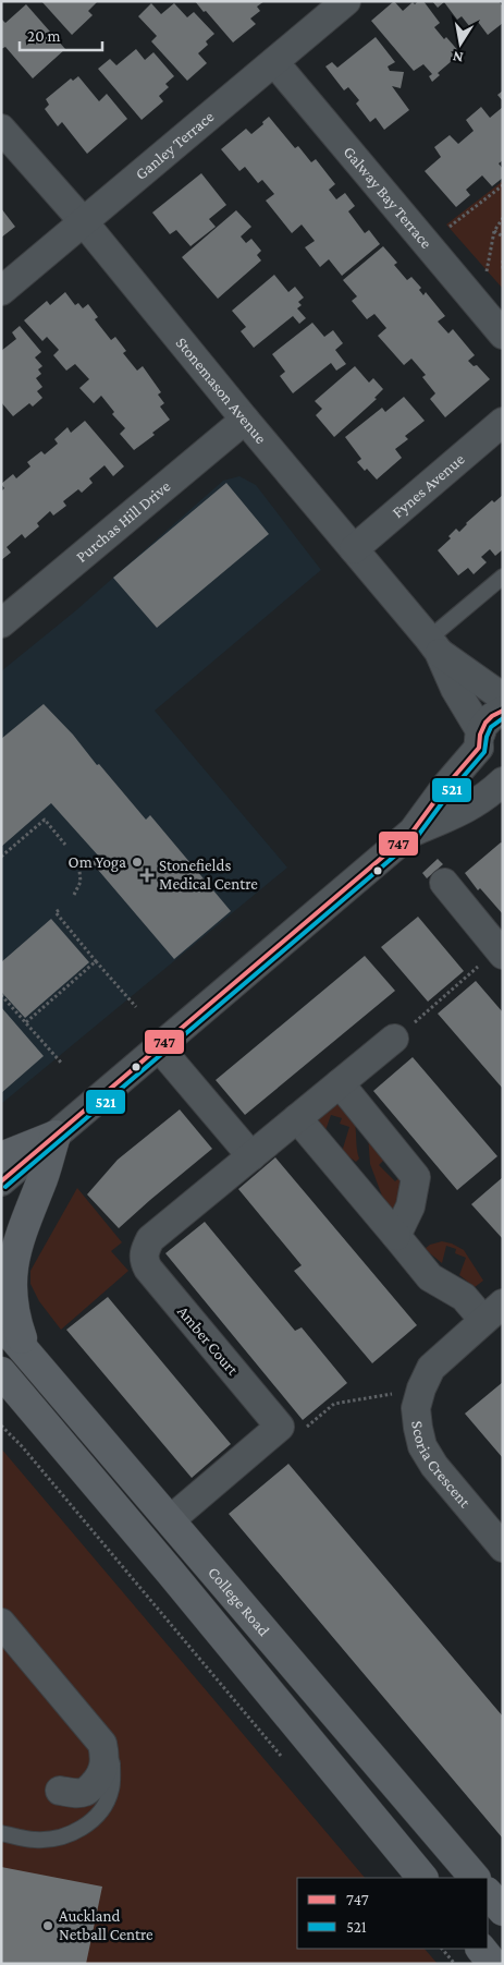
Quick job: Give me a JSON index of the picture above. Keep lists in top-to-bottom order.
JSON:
{
  "streets": {
    "main road": ["College Road"],
    "street": [
      "Ganley Terrace",
      "Galway Bay Terrace",
      "Stonemason Avenue",
      "Fynes Avenue",
      "Purchas Hill Drive",
      "Amber Court",
      "Scoria Crescent"
    ]
  },
  "crossings": [
    ["Ganley Terrace", "Galway Bay Terrace"],
    ["Ganley Terrace", "Stonemason Avenue"],
    ["Stonemason Avenue", "Fynes Avenue"],
    ["Stonemason Avenue", "Purchas Hill Drive"],
    ["Amber Court", "College Road"]
  ],
  "places": {
    "other": ["Om Yoga", "Auckland Netball Centre"],
    "health": ["Stonefields Medical Centre"]
  },
  "lines": ["transit line 747", "transit line 521"],
  "legend": ["747", "521"],
  "scale_bar": "20 m",
  "north": "bottom"
}
